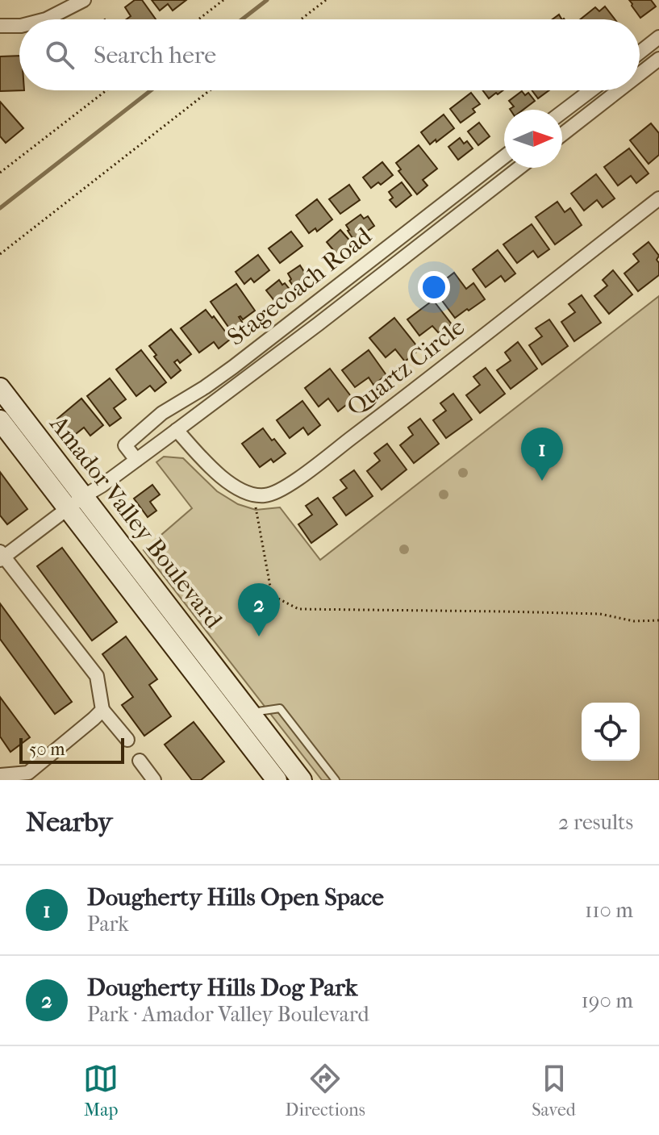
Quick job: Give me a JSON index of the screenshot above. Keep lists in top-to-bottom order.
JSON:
{
  "streets": {
    "street": ["Stagecoach Road", "Quartz Circle", "Amador Valley Boulevard"]
  },
  "crossings": [
    ["Stagecoach Road", "Amador Valley Boulevard"]
  ],
  "scale_bar": "50 m",
  "north": "right",
  "page": {
    "search": "Search here",
    "pins": ["1", "2"],
    "scale": "50 m",
    "heading": ["Nearby", "2 results"],
    "list": [
      {
        "mark": "1",
        "name": "Dougherty Hills Open Space",
        "note": "Park",
        "value": "110 m"
      },
      {
        "mark": "2",
        "name": "Dougherty Hills Dog Park",
        "note": "Park · Amador Valley Boulevard",
        "value": "190 m"
      }
    ],
    "nav": ["Map", "Directions", "Saved"]
  }
}
